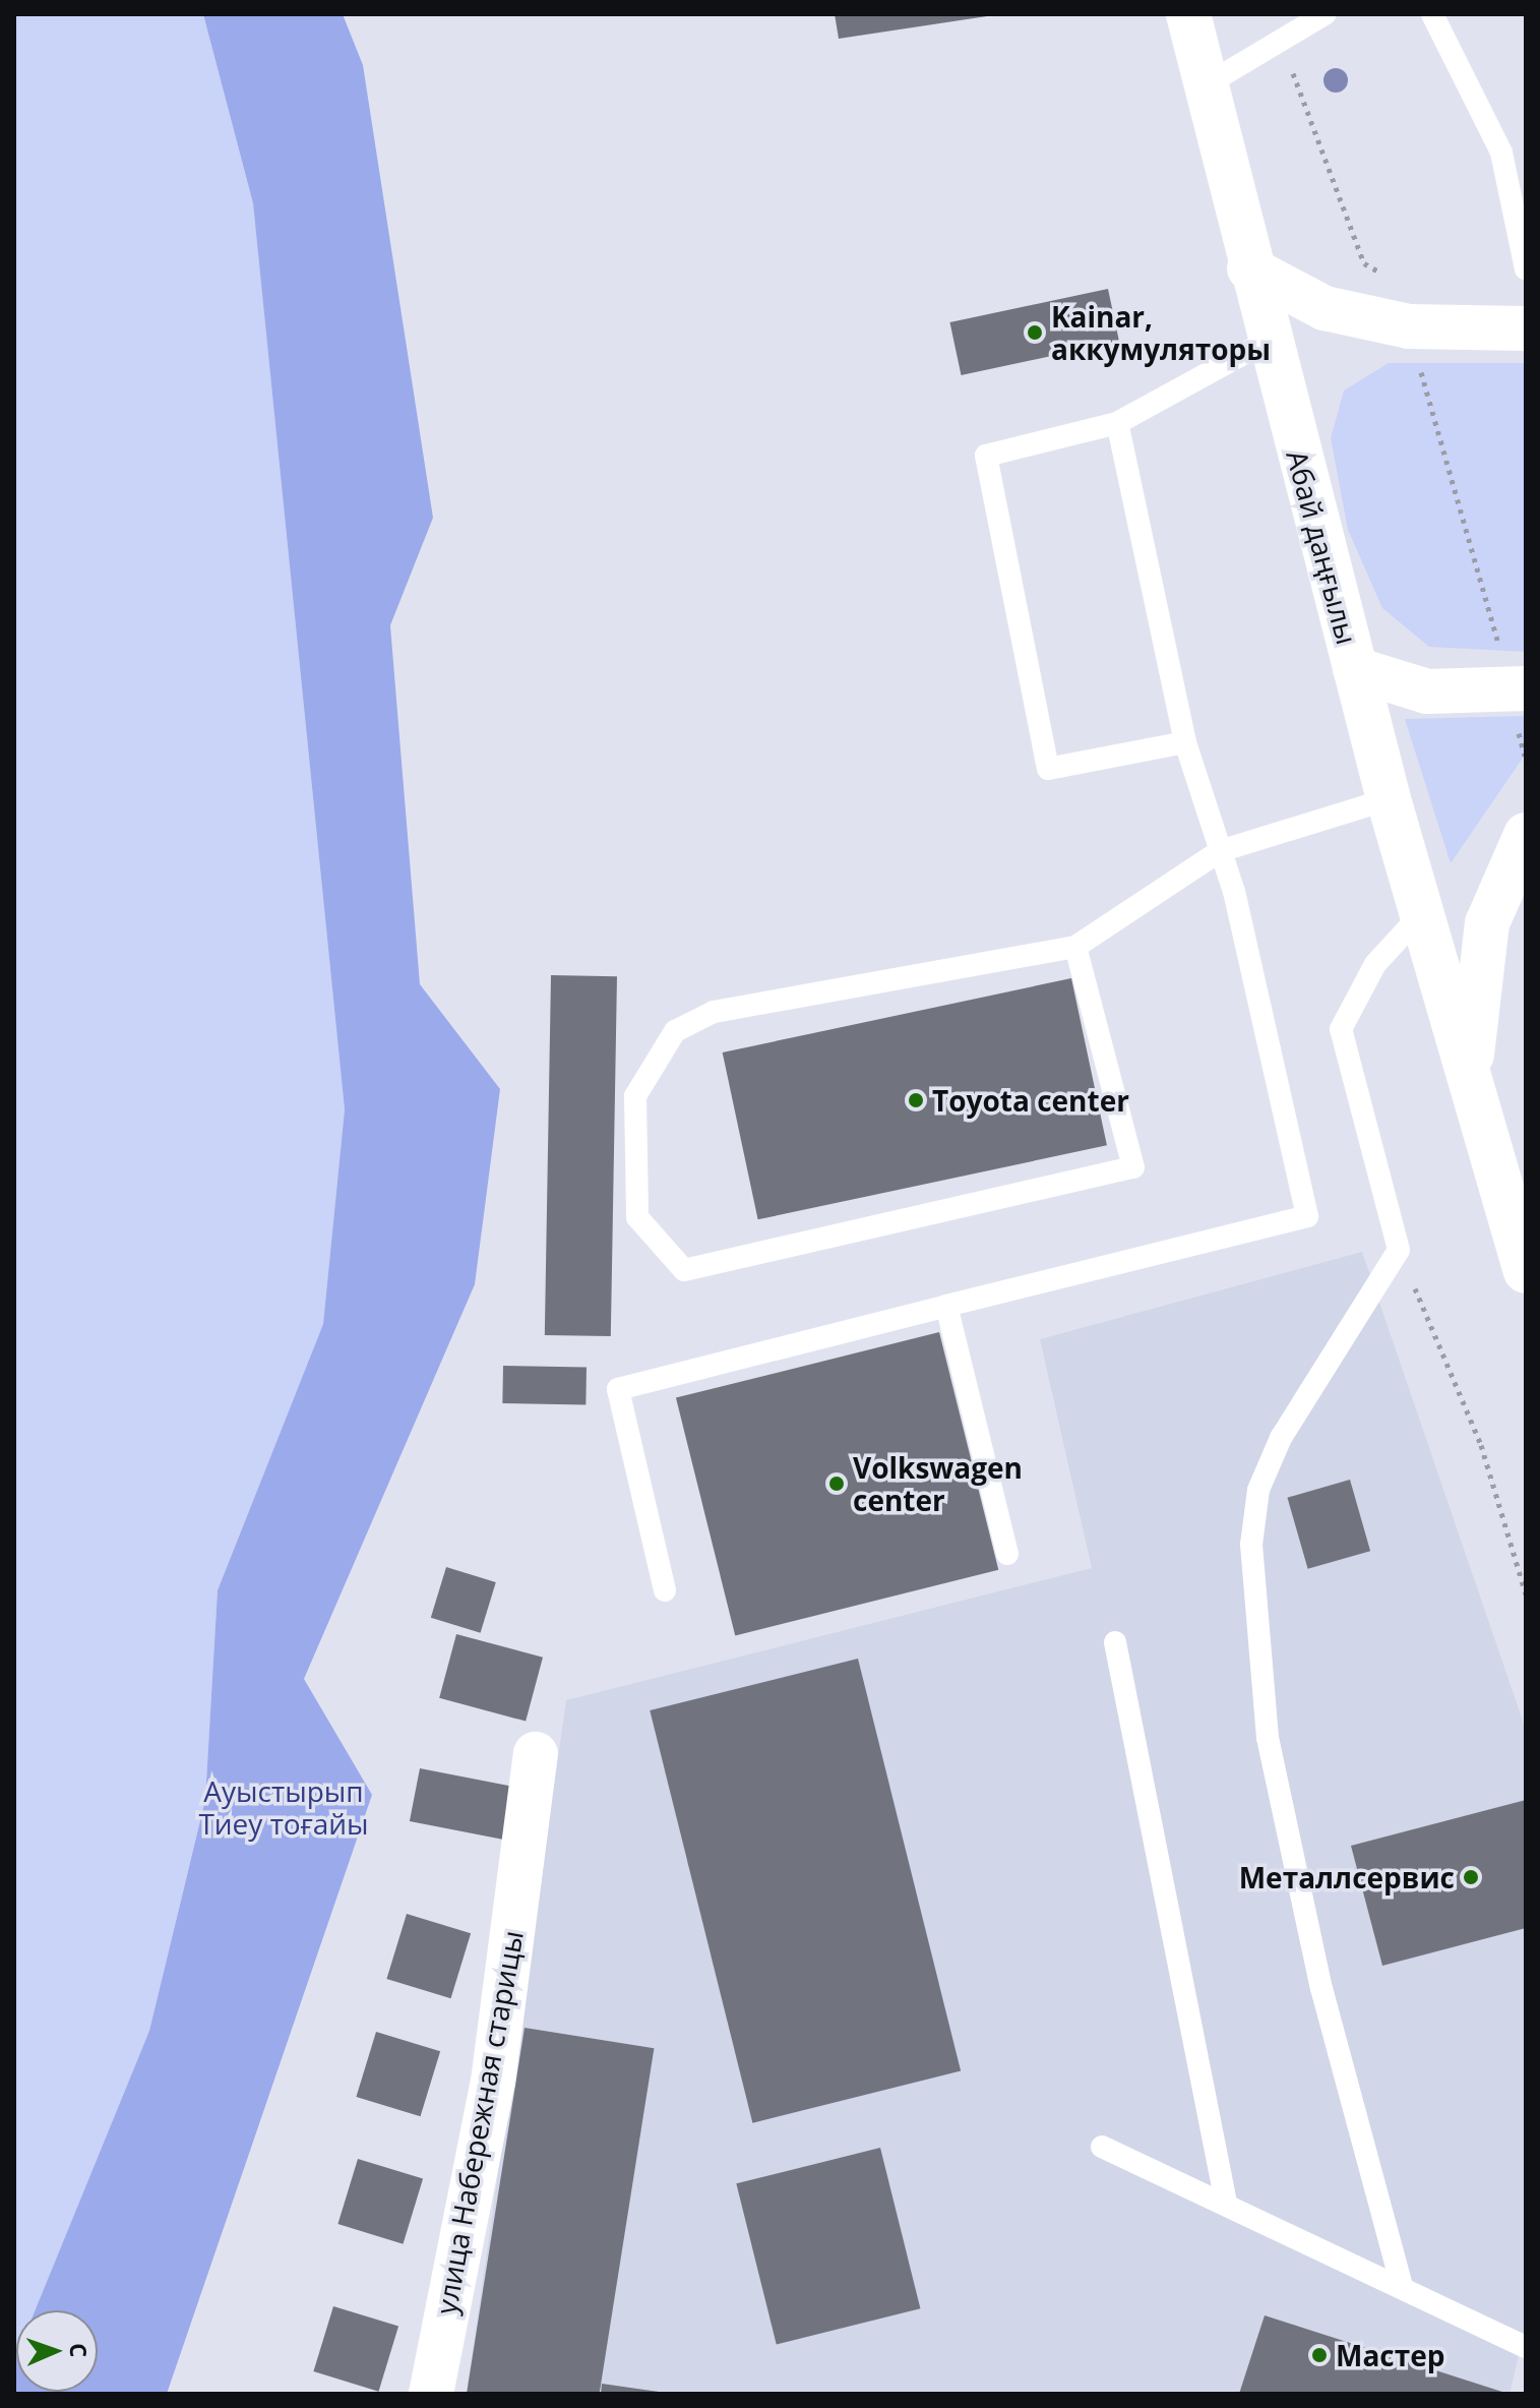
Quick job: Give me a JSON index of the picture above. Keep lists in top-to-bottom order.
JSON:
{
  "streets": {
    "main road": ["Абай даңғылы", "улица Набережная старицы"]
  },
  "parks": ["Ауыстырып Тиеу тоғайы"],
  "places": [
    "Kainar, аккумуляторы",
    "Toyota center",
    "Volkswagen center",
    "Металлсервис",
    "Мастер"
  ],
  "north": "right"
}
